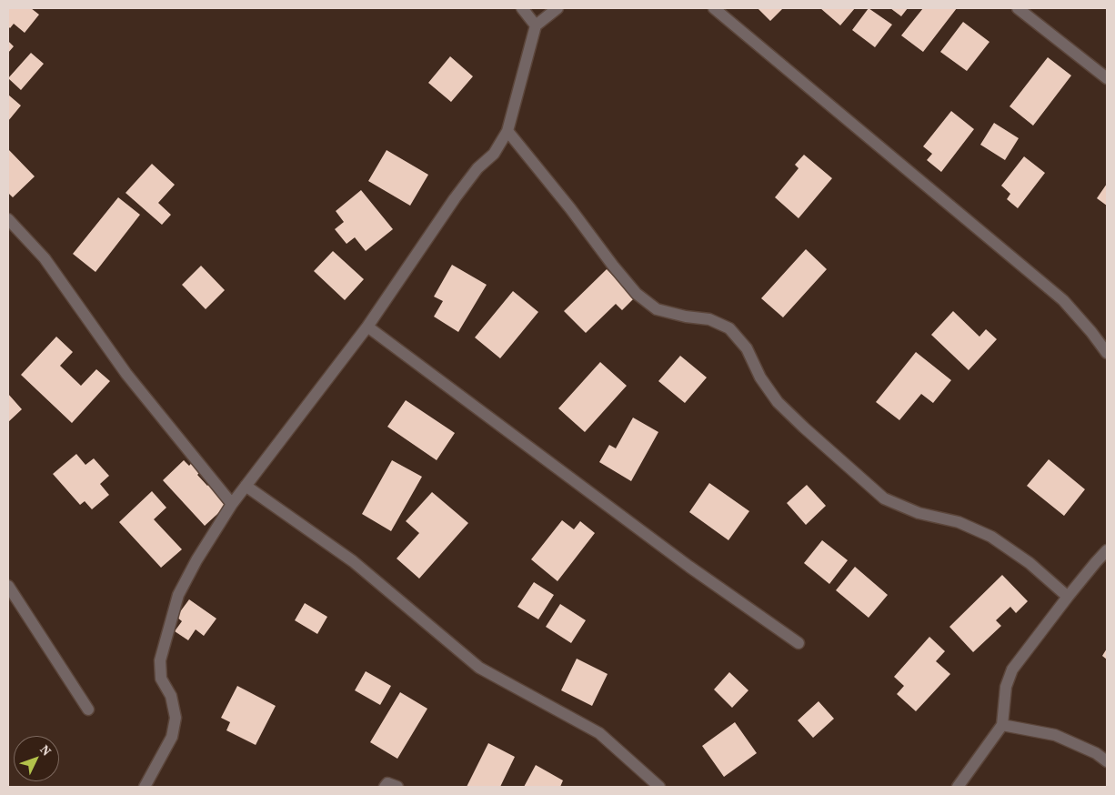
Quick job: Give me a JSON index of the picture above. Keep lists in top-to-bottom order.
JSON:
{
  "north": "top right"
}
